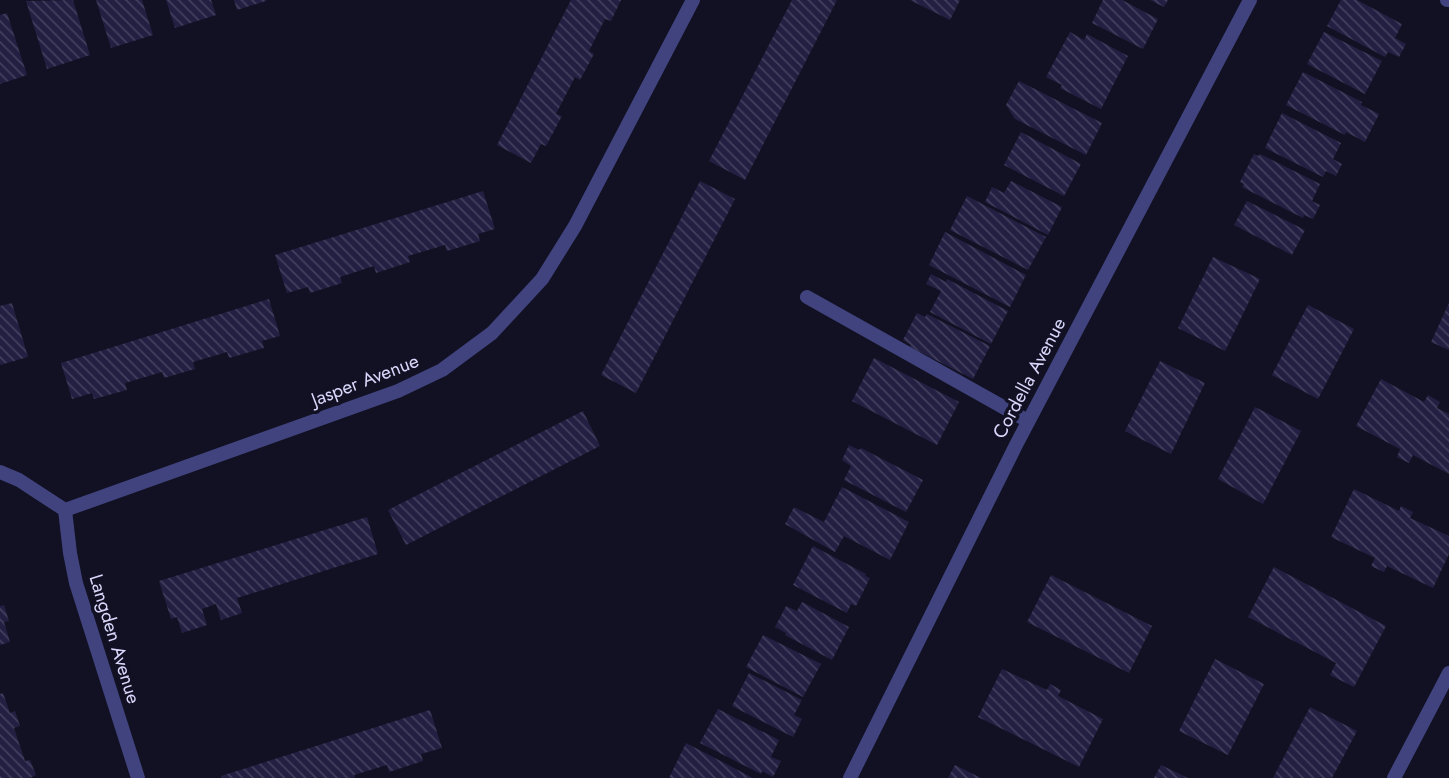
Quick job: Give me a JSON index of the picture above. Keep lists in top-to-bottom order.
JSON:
{
  "streets": {
    "street": ["Cordella Avenue", "Jasper Avenue", "Langden Avenue"]
  },
  "crossings": [
    ["Jasper Avenue", "Langden Avenue"]
  ]
}
